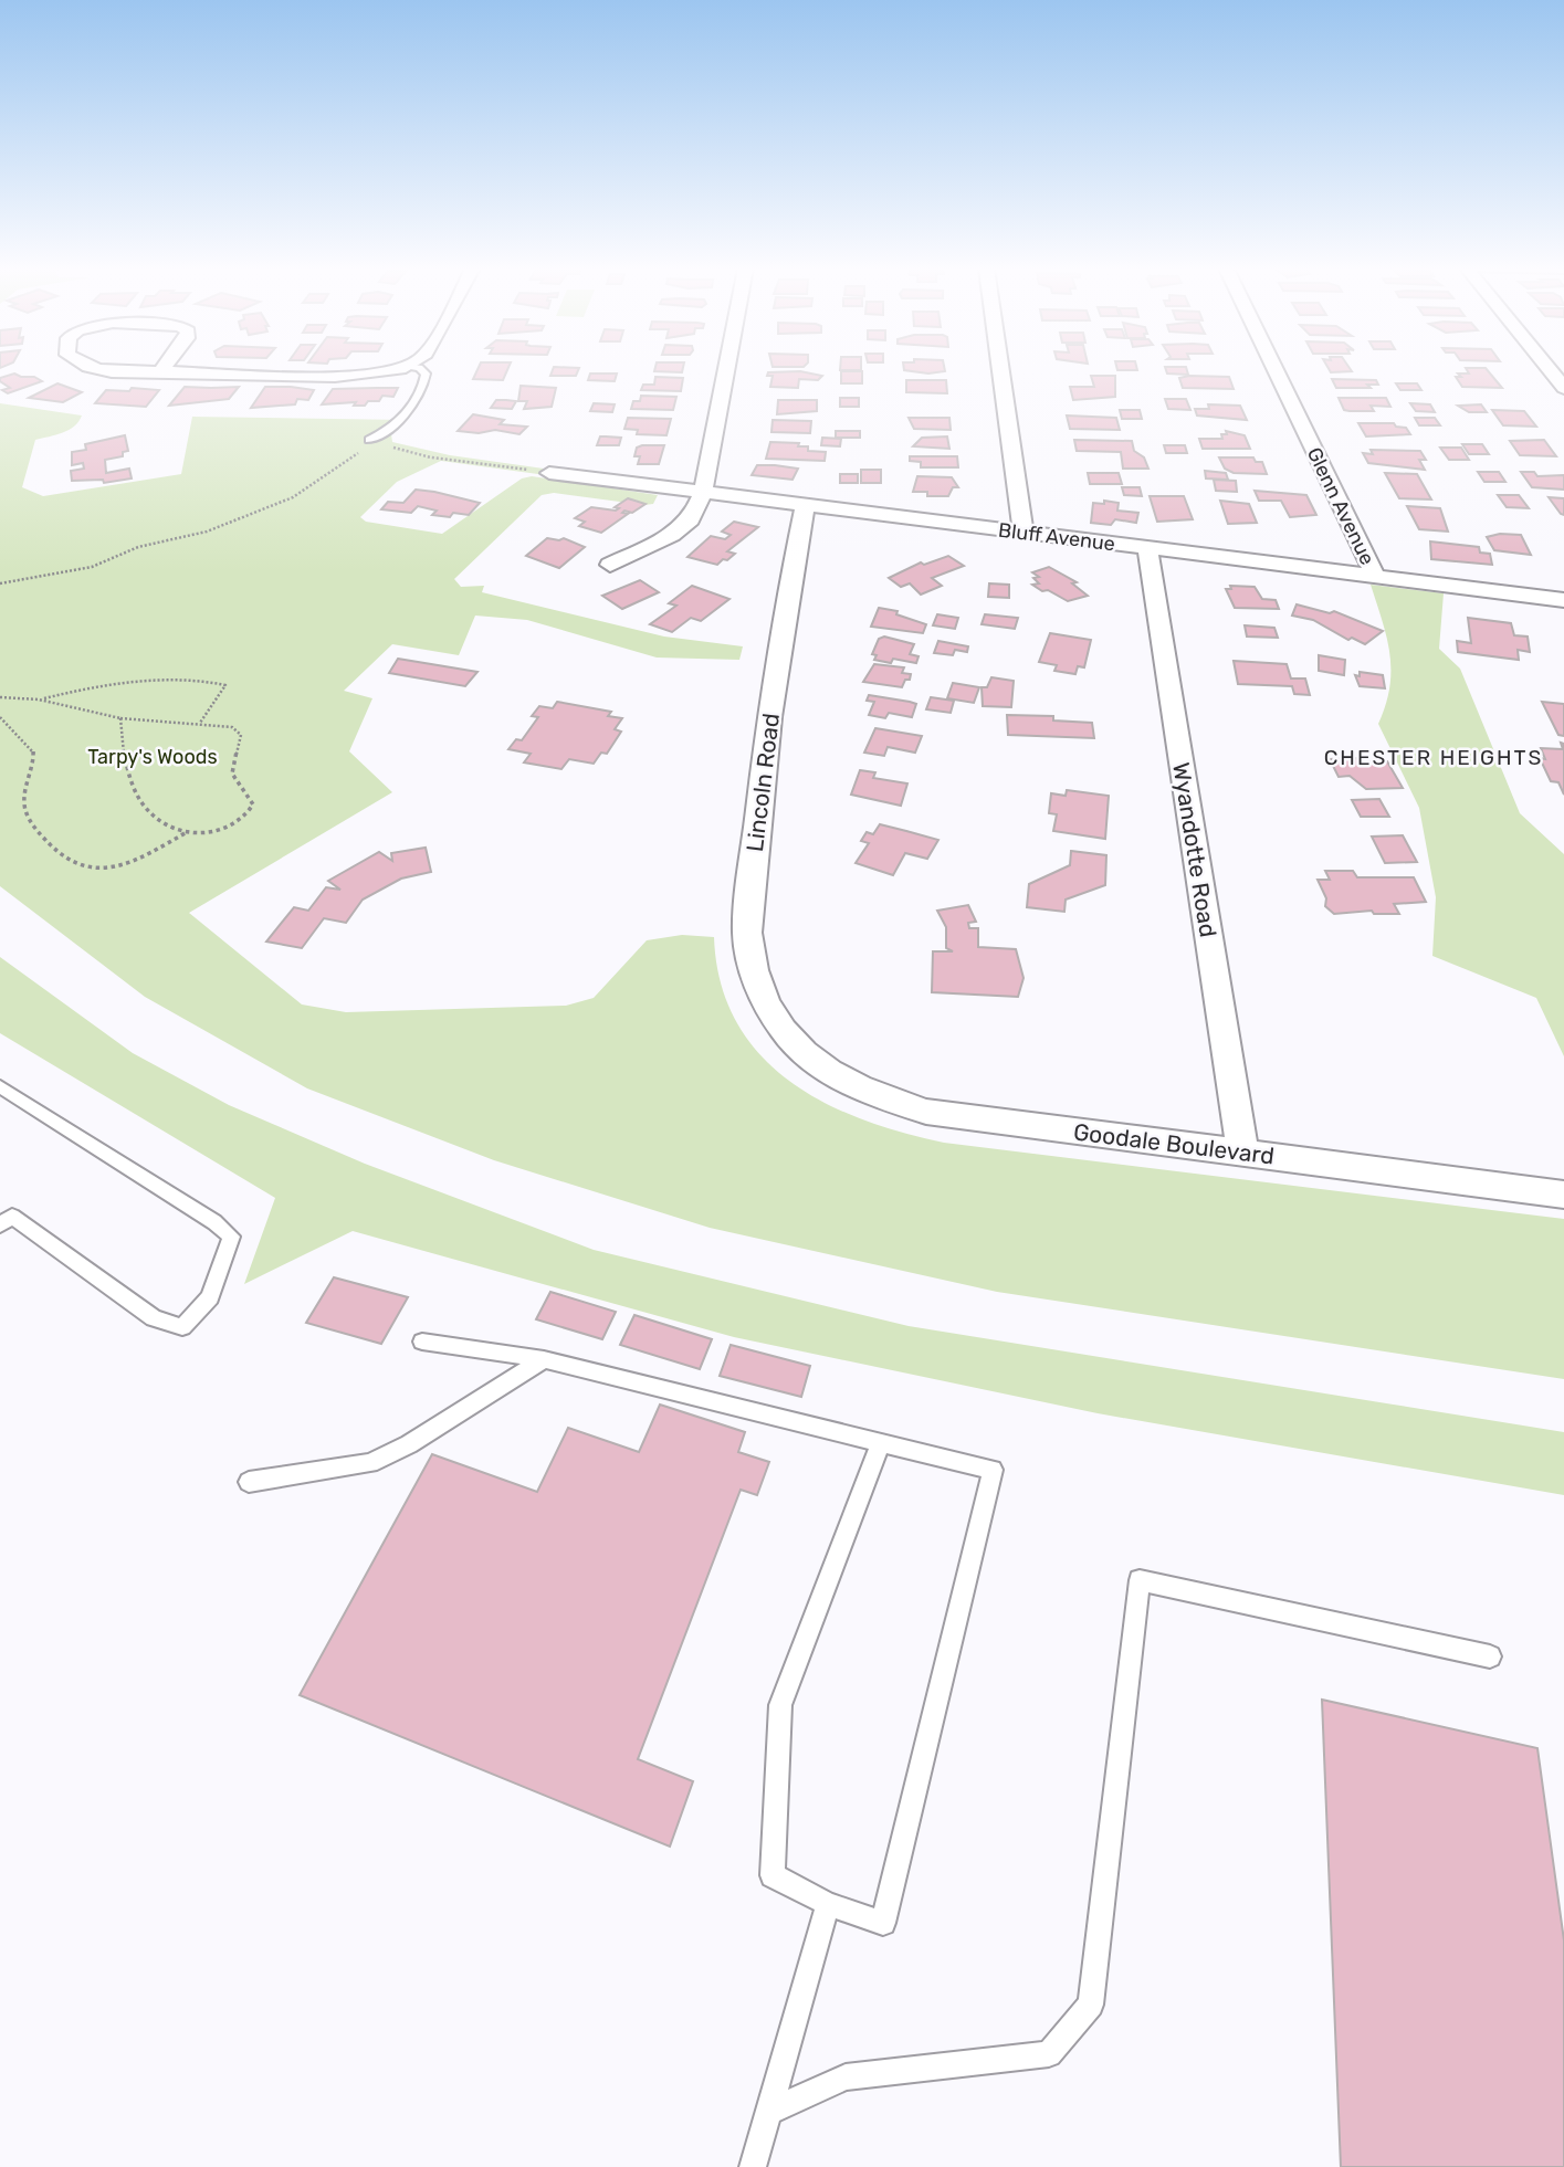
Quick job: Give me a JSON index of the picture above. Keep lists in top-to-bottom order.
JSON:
{
  "streets": {
    "street": [
      "Glenn Avenue",
      "Bluff Avenue",
      "Lincoln Road",
      "Wyandotte Road",
      "Goodale Boulevard"
    ]
  },
  "crossings": [
    ["Glenn Avenue", "Bluff Avenue"],
    ["Bluff Avenue", "Lincoln Road"],
    ["Bluff Avenue", "Wyandotte Road"],
    ["Lincoln Road", "Goodale Boulevard"],
    ["Wyandotte Road", "Goodale Boulevard"]
  ],
  "districts": ["CHESTER HEIGHTS"],
  "parks": ["Tarpy's Woods"]
}
